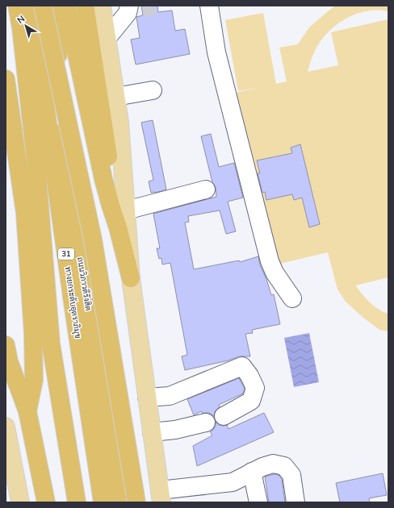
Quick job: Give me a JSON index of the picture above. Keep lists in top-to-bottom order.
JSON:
{
  "streets": {
    "highway": ["31", "ถนนวิภาวดีรังสิต", "ทางยกระดับอุตราภิมุข"]
  },
  "north": "top left"
}
